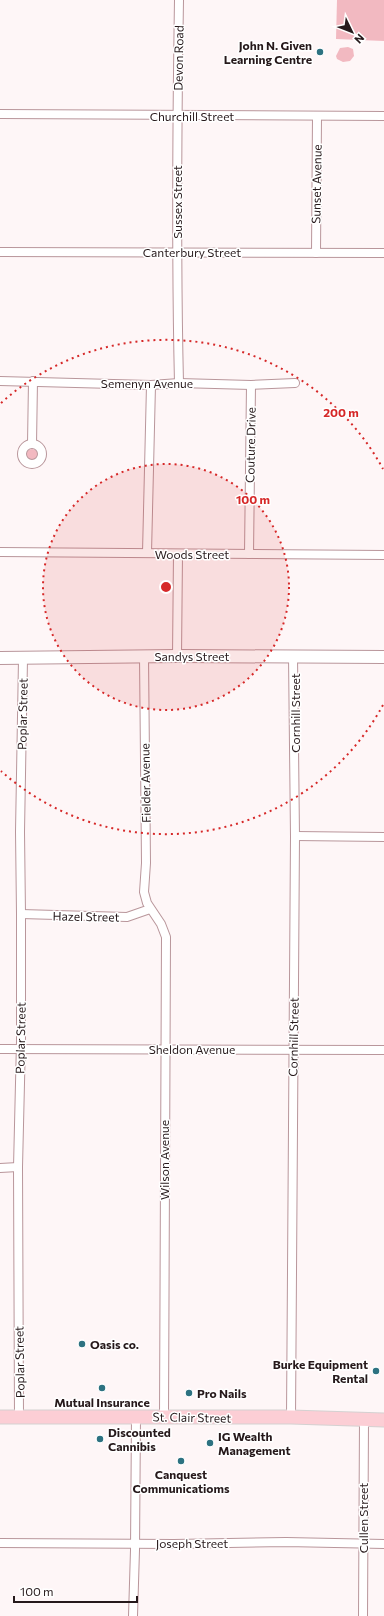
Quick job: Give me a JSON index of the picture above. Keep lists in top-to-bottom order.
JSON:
{
  "streets": {
    "main road": ["St. Clair Street"],
    "street": [
      "Devon Road",
      "Churchill Street",
      "Sunset Avenue",
      "Sussex Street",
      "Canterbury Street",
      "Semenyn Avenue",
      "Couture Drive",
      "Woods Street",
      "Sandys Street",
      "Cornhill Street",
      "Poplar Street",
      "Fielder Avenue",
      "Hazel Street",
      "Sheldon Avenue",
      "Wilson Avenue",
      "Cullen Street",
      "Joseph Street"
    ]
  },
  "crossings": [
    ["Devon Road", "Churchill Street"],
    ["Devon Road", "Sussex Street"],
    ["Churchill Street", "Sunset Avenue"],
    ["Churchill Street", "Sussex Street"],
    ["Sunset Avenue", "Canterbury Street"],
    ["Sussex Street", "Canterbury Street"],
    ["Sussex Street", "Semenyn Avenue"],
    ["Semenyn Avenue", "Couture Drive"],
    ["Couture Drive", "Woods Street"],
    ["Sandys Street", "Cornhill Street"],
    ["Sandys Street", "Poplar Street"],
    ["Sandys Street", "Fielder Avenue"],
    ["Cornhill Street", "Sheldon Avenue"],
    ["Cornhill Street", "St. Clair Street"],
    ["Poplar Street", "Hazel Street"],
    ["Poplar Street", "Sheldon Avenue"],
    ["Poplar Street", "St. Clair Street"],
    ["Fielder Avenue", "Hazel Street"],
    ["Fielder Avenue", "Wilson Avenue"],
    ["Hazel Street", "Wilson Avenue"],
    ["Sheldon Avenue", "Wilson Avenue"],
    ["Wilson Avenue", "St. Clair Street"],
    ["St. Clair Street", "Cullen Street"],
    ["Cullen Street", "Joseph Street"]
  ],
  "places": [
    "John N. Given Learning Centre",
    "Oasis co.",
    "Burke Equipment Rental",
    "Mutual Insurance",
    "Pro Nails",
    "Discounted Cannibis",
    "IG Wealth Management",
    "Canquest Communicatioms"
  ],
  "scale_bar": "100 m",
  "north": "bottom right",
  "rings": ["200 m", "100 m"]
}
